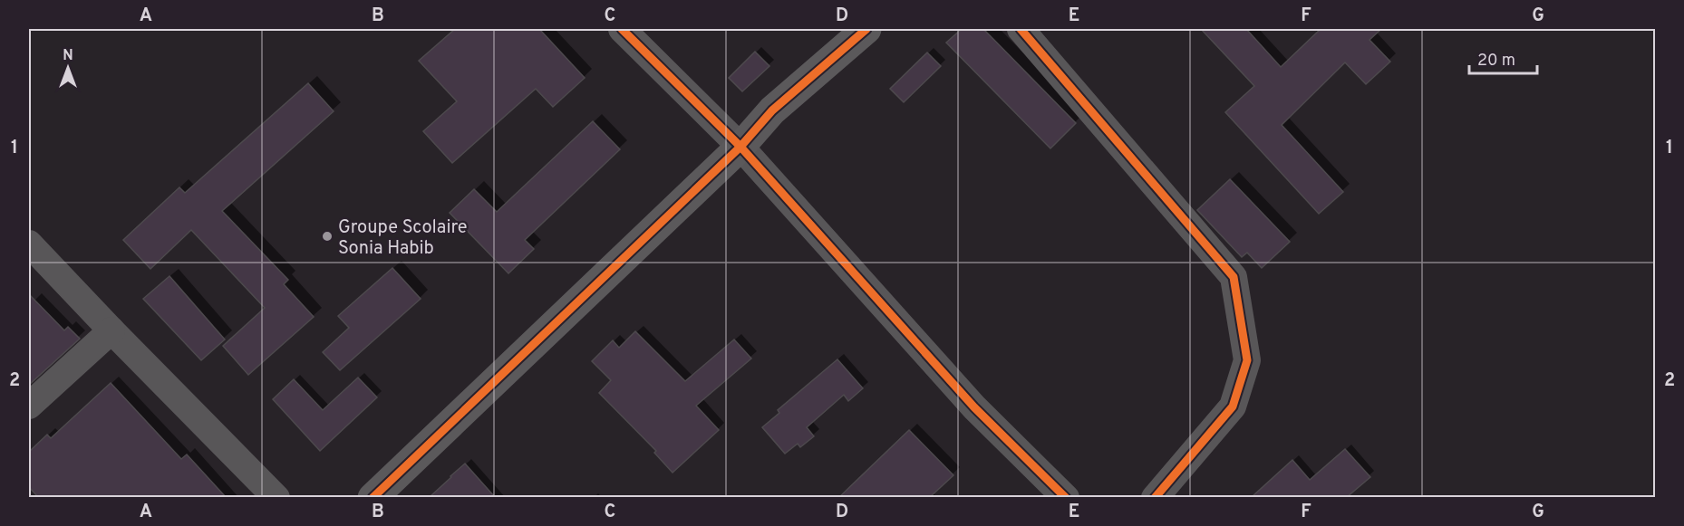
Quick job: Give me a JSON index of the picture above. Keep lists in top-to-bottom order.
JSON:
{
  "places": ["Groupe Scolaire Sonia Habib"],
  "scale_bar": "20 m",
  "north": "top",
  "grid": {
    "columns": [
      "A",
      "B",
      "C",
      "D",
      "E",
      "F",
      "G"
    ],
    "rows": ["1", "2"]
  }
}
